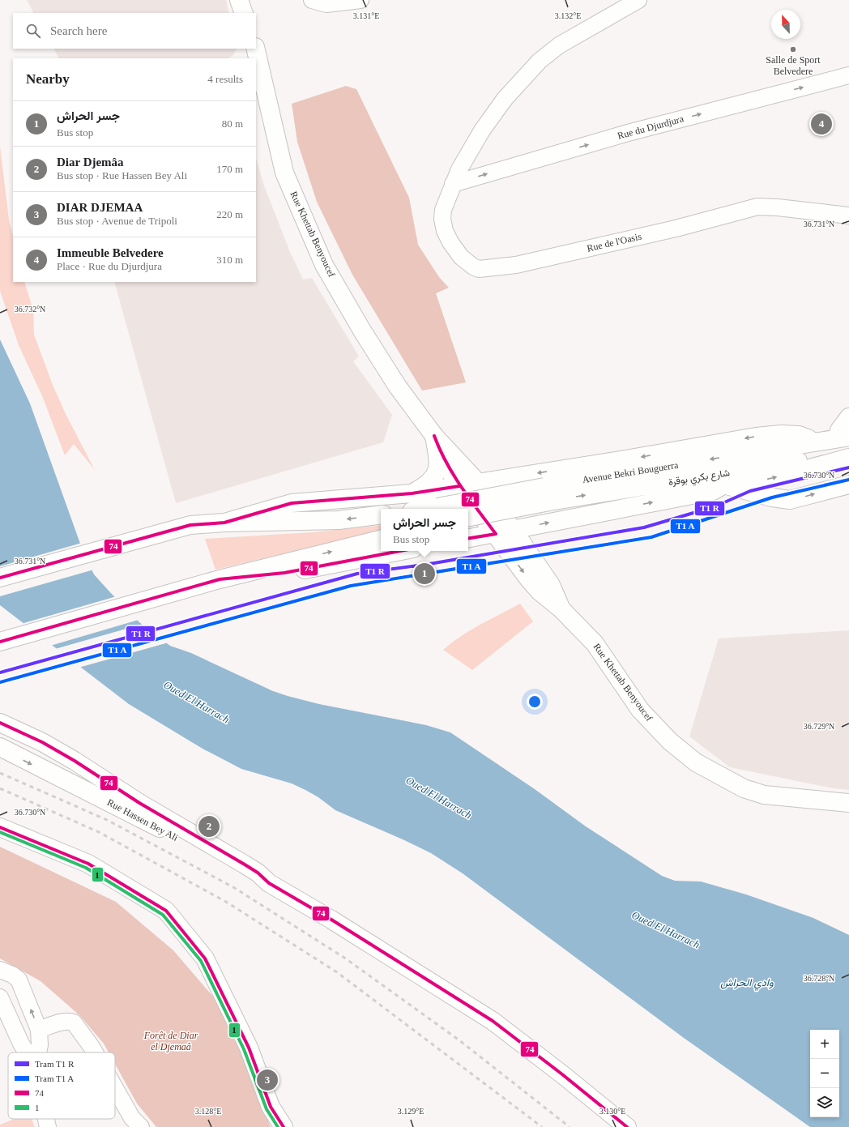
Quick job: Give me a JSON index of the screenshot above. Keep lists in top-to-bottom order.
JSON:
{
  "streets": {
    "main road": [
      "Rue Khettab Benyoucef",
      "Avenue Bekri Bouguerra",
      "شارع بكري بوقرة",
      "Rue Hassen Bey Ali"
    ],
    "street": ["Rue du Djurdjura", "Rue de l'Oasis"]
  },
  "crossings": [
    ["Rue du Djurdjura", "Rue de l'Oasis"],
    ["Avenue Bekri Bouguerra", "شارع بكري بوقرة"]
  ],
  "one_way": ["Rue du Djurdjura"],
  "water": ["Oued El Harrach", "وادي الحراش"],
  "parks": ["Forêt de Diar el Djemaâ"],
  "places": ["Salle de Sport Belvedere"],
  "lines": ["transit line 74", "transit line 1"],
  "legend": [
    "Tram T1 R",
    "Tram T1 A",
    "74",
    "1"
  ],
  "north": "top",
  "page": {
    "search": "Search here",
    "heading": ["Nearby", "4 results"],
    "list": [
      {
        "mark": "1",
        "name": "جسر الحراش",
        "note": "Bus stop",
        "value": "80 m"
      },
      {
        "mark": "2",
        "name": "Diar Djemâa",
        "note": "Bus stop · Rue Hassen Bey Ali",
        "value": "170 m"
      },
      {
        "mark": "3",
        "name": "DIAR DJEMAA",
        "note": "Bus stop · Avenue de Tripoli",
        "value": "220 m"
      },
      {
        "mark": "4",
        "name": "Immeuble Belvedere",
        "note": "Place · Rue du Djurdjura",
        "value": "310 m"
      }
    ],
    "pins": [
      "4",
      "1",
      "2",
      "3"
    ],
    "popup": ["جسر الحراش", "Bus stop"],
    "map_buttons": ["+", "−"]
  },
  "coordinates": [
    "3.131°E",
    "3.132°E",
    "36.731°N",
    "36.732°N",
    "36.730°N",
    "36.729°N",
    "36.728°N",
    "3.128°E",
    "3.129°E",
    "3.130°E"
  ]
}
